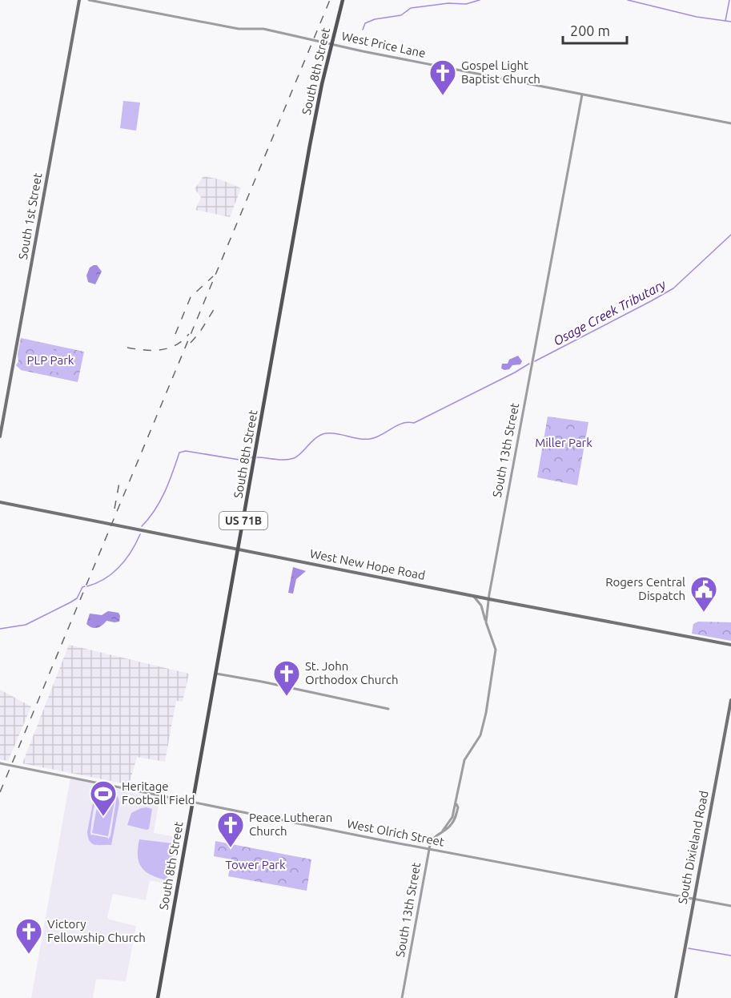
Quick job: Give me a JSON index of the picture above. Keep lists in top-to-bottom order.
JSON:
{
  "streets": {
    "main road": [
      "South 8th Street",
      "South 1st Street",
      "US 71B",
      "West New Hope Road",
      "South Dixieland Road"
    ],
    "street": ["West Price Lane", "South 13th Street", "West Olrich Street"]
  },
  "crossings": [
    ["West Price Lane", "South 8th Street"],
    ["West Price Lane", "South 13th Street"],
    ["South 8th Street", "West New Hope Road"],
    ["South 8th Street", "West Olrich Street"],
    ["South 13th Street", "West New Hope Road"],
    ["South 13th Street", "West Olrich Street"],
    ["West Olrich Street", "South Dixieland Road"]
  ],
  "water": ["Osage Creek Tributary"],
  "parks": ["PLP Park", "Miller Park", "Tower Park"],
  "places": {
    "church": [
      "Gospel Light Baptist Church",
      "St. John Orthodox Church",
      "Peace Lutheran Church",
      "Victory Fellowship Church"
    ],
    "public building": ["Rogers Central Dispatch"],
    "sports": ["Heritage Football Field"]
  },
  "scale_bar": "200 m"
}
